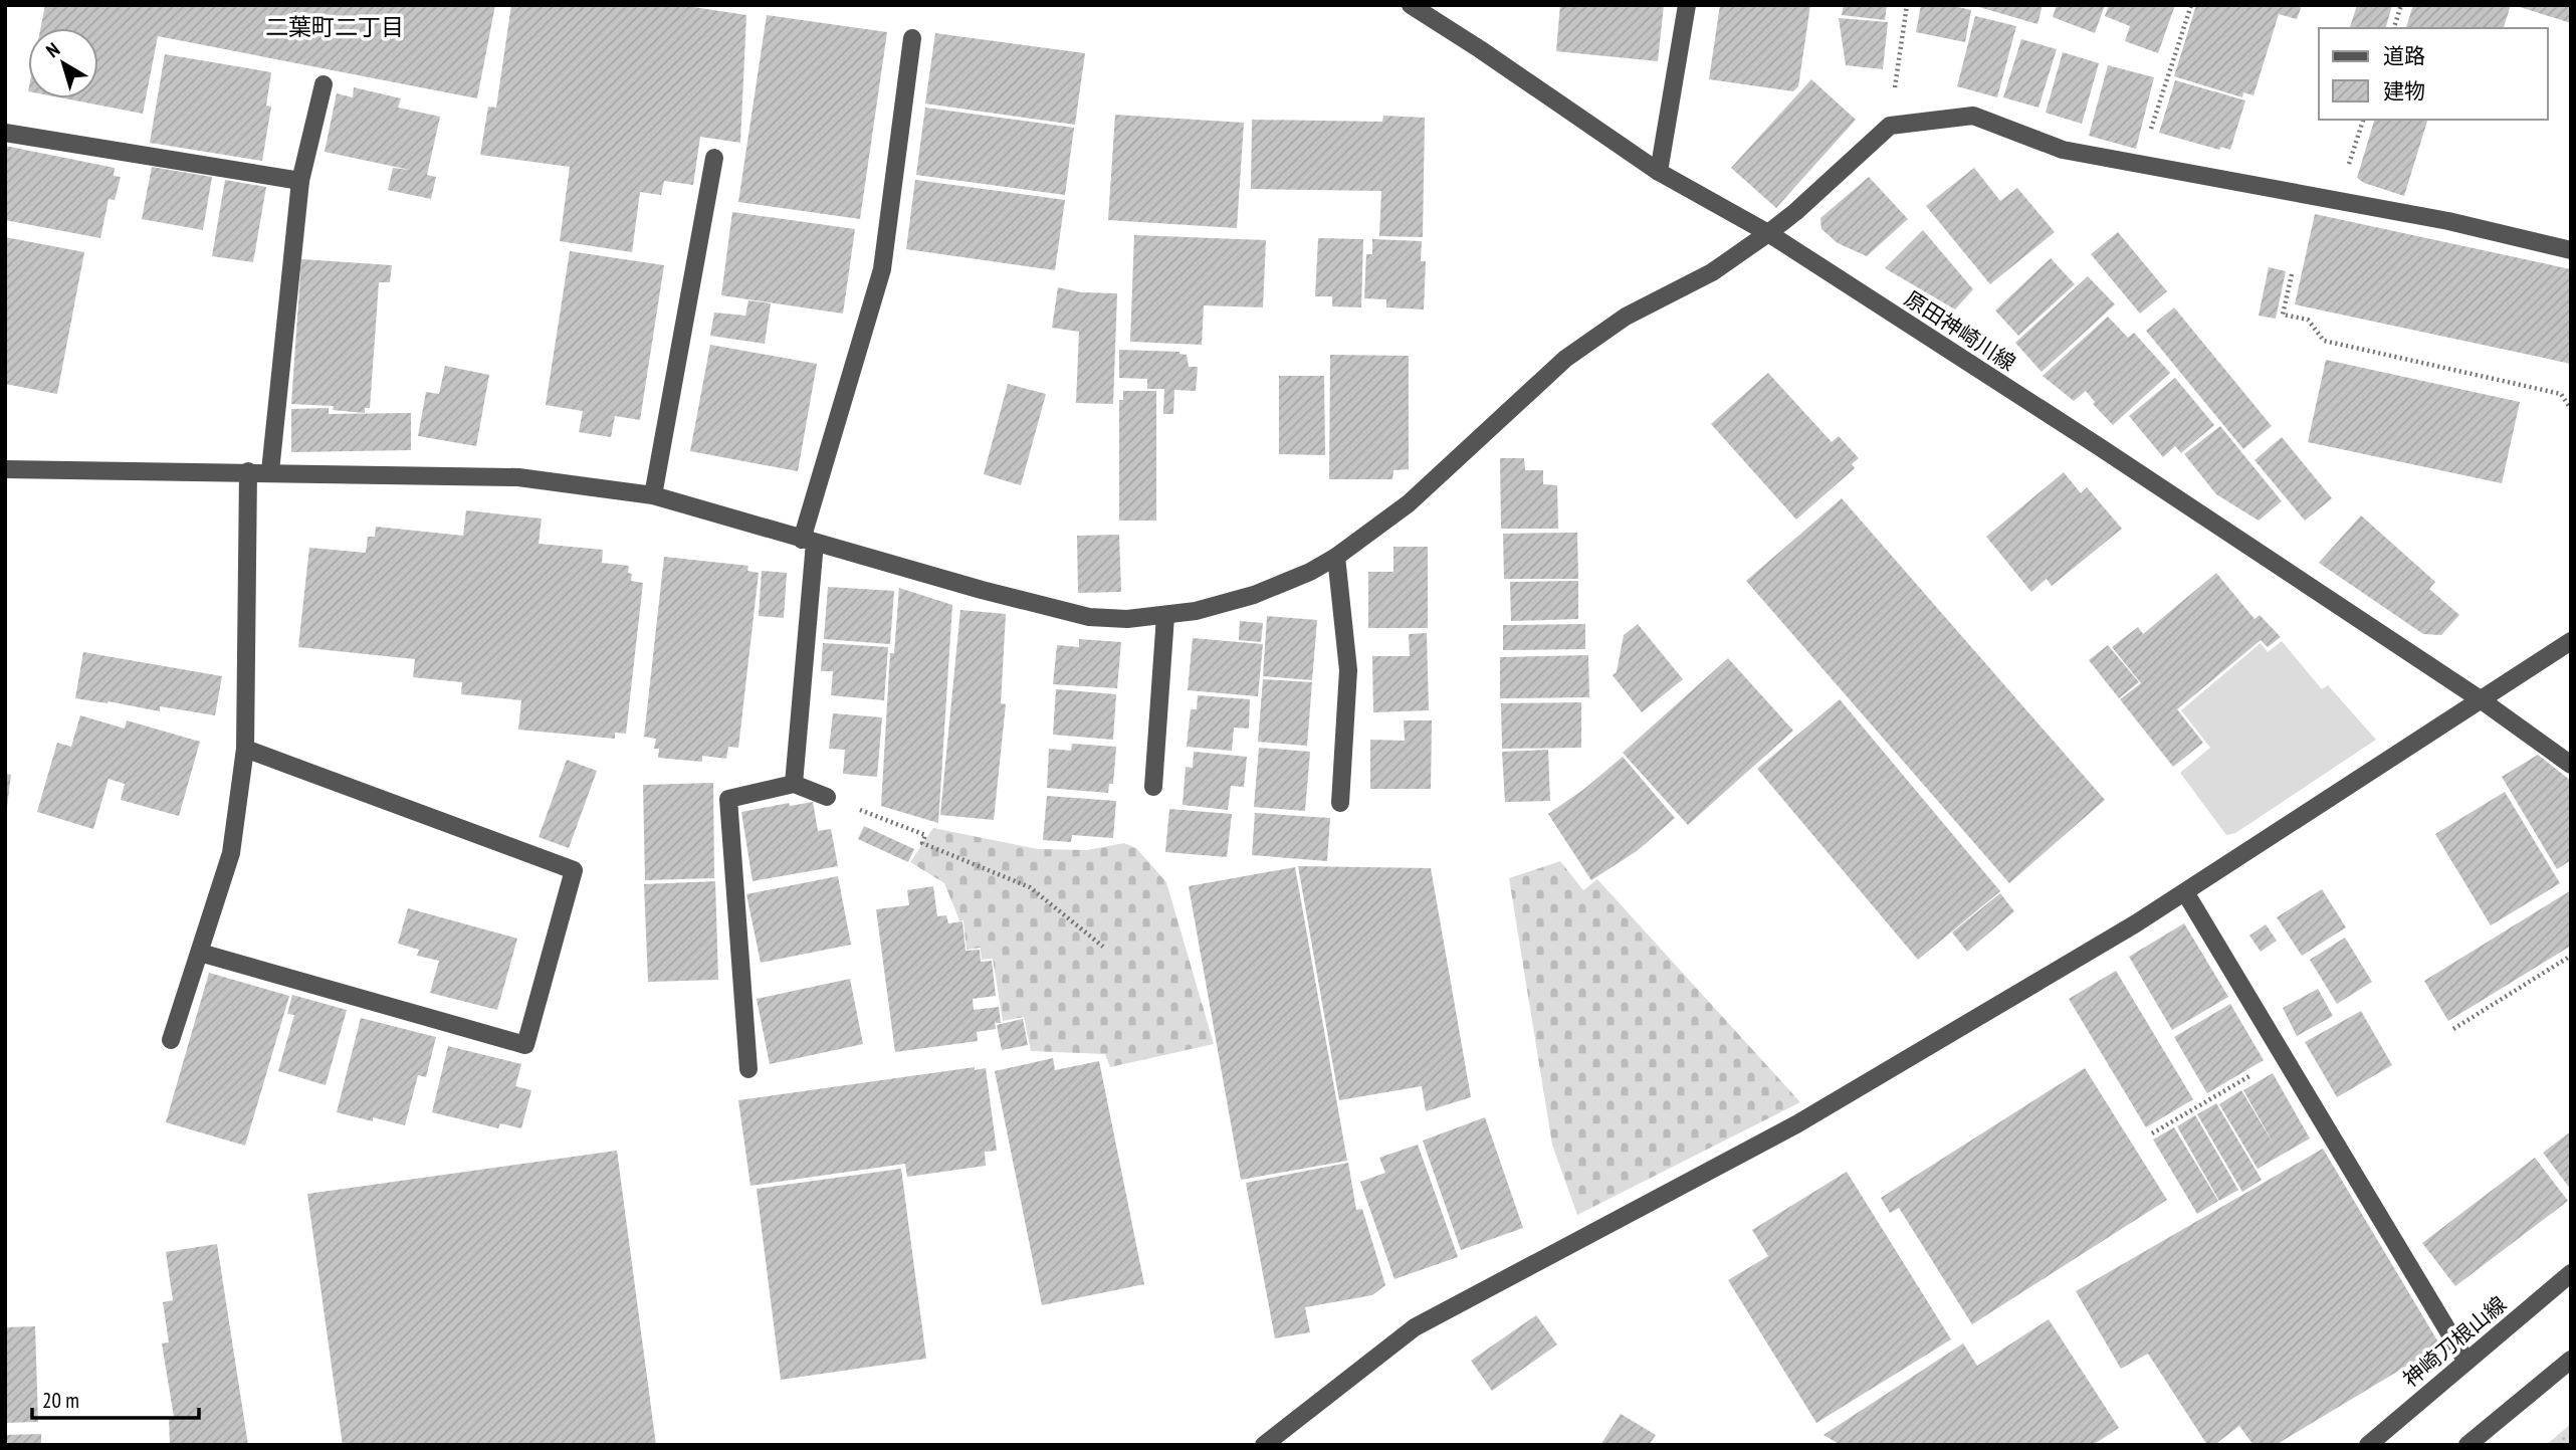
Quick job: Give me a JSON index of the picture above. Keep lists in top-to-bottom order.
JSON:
{
  "streets": {
    "street": ["原田神崎川線", "神崎刀根山線"]
  },
  "districts": ["二葉町二丁目"],
  "legend": ["道路", "建物"],
  "scale_bar": "20 m",
  "north": "top left"
}
